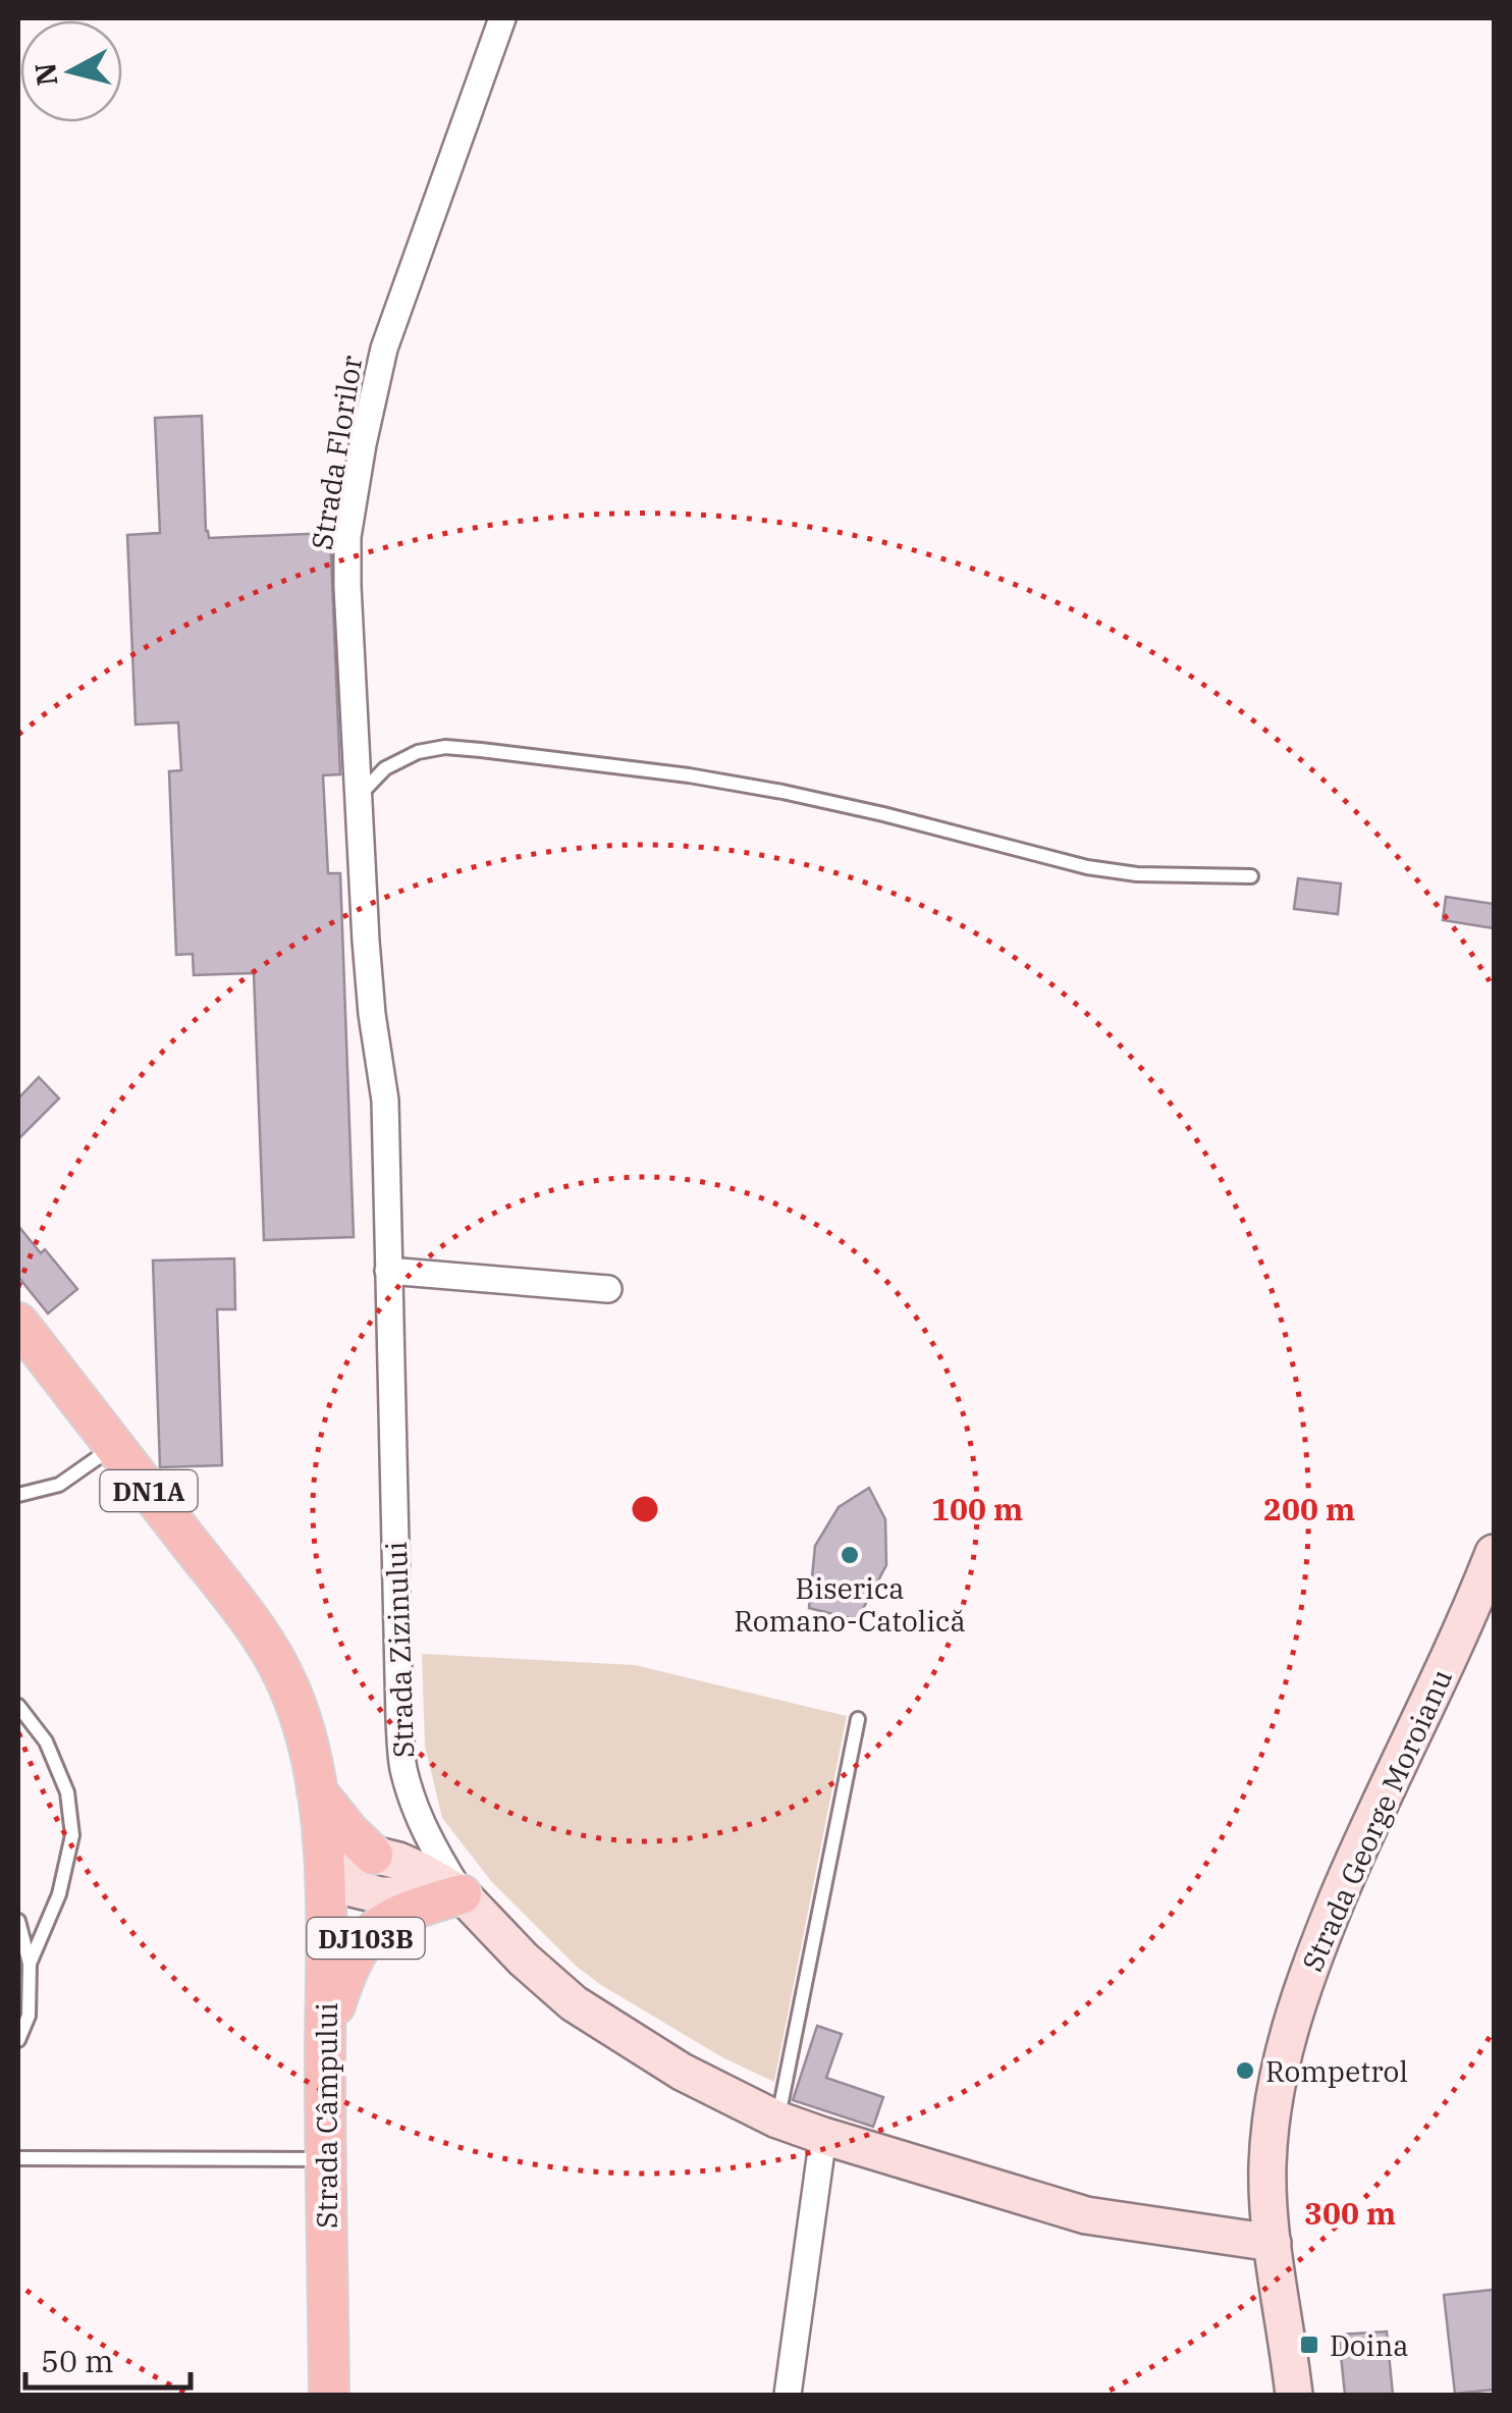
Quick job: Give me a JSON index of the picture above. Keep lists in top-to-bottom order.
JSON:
{
  "streets": {
    "main road": [
      "DN1A",
      "Strada Zizinului",
      "Strada George Moroianu",
      "DJ103B",
      "Strada Câmpului"
    ],
    "street": ["Strada Florilor"]
  },
  "crossings": [
    ["Strada Florilor", "Strada Zizinului"],
    ["DN1A", "Strada Câmpului"],
    ["Strada Zizinului", "Strada George Moroianu"],
    ["Strada Zizinului", "DJ103B"],
    ["DJ103B", "Strada Câmpului"]
  ],
  "places": {
    "other": ["Biserica Romano-Catolică", "Rompetrol"],
    "transit": ["Doina"]
  },
  "scale_bar": "50 m",
  "north": "left",
  "rings": ["100 m", "200 m", "300 m"]
}
